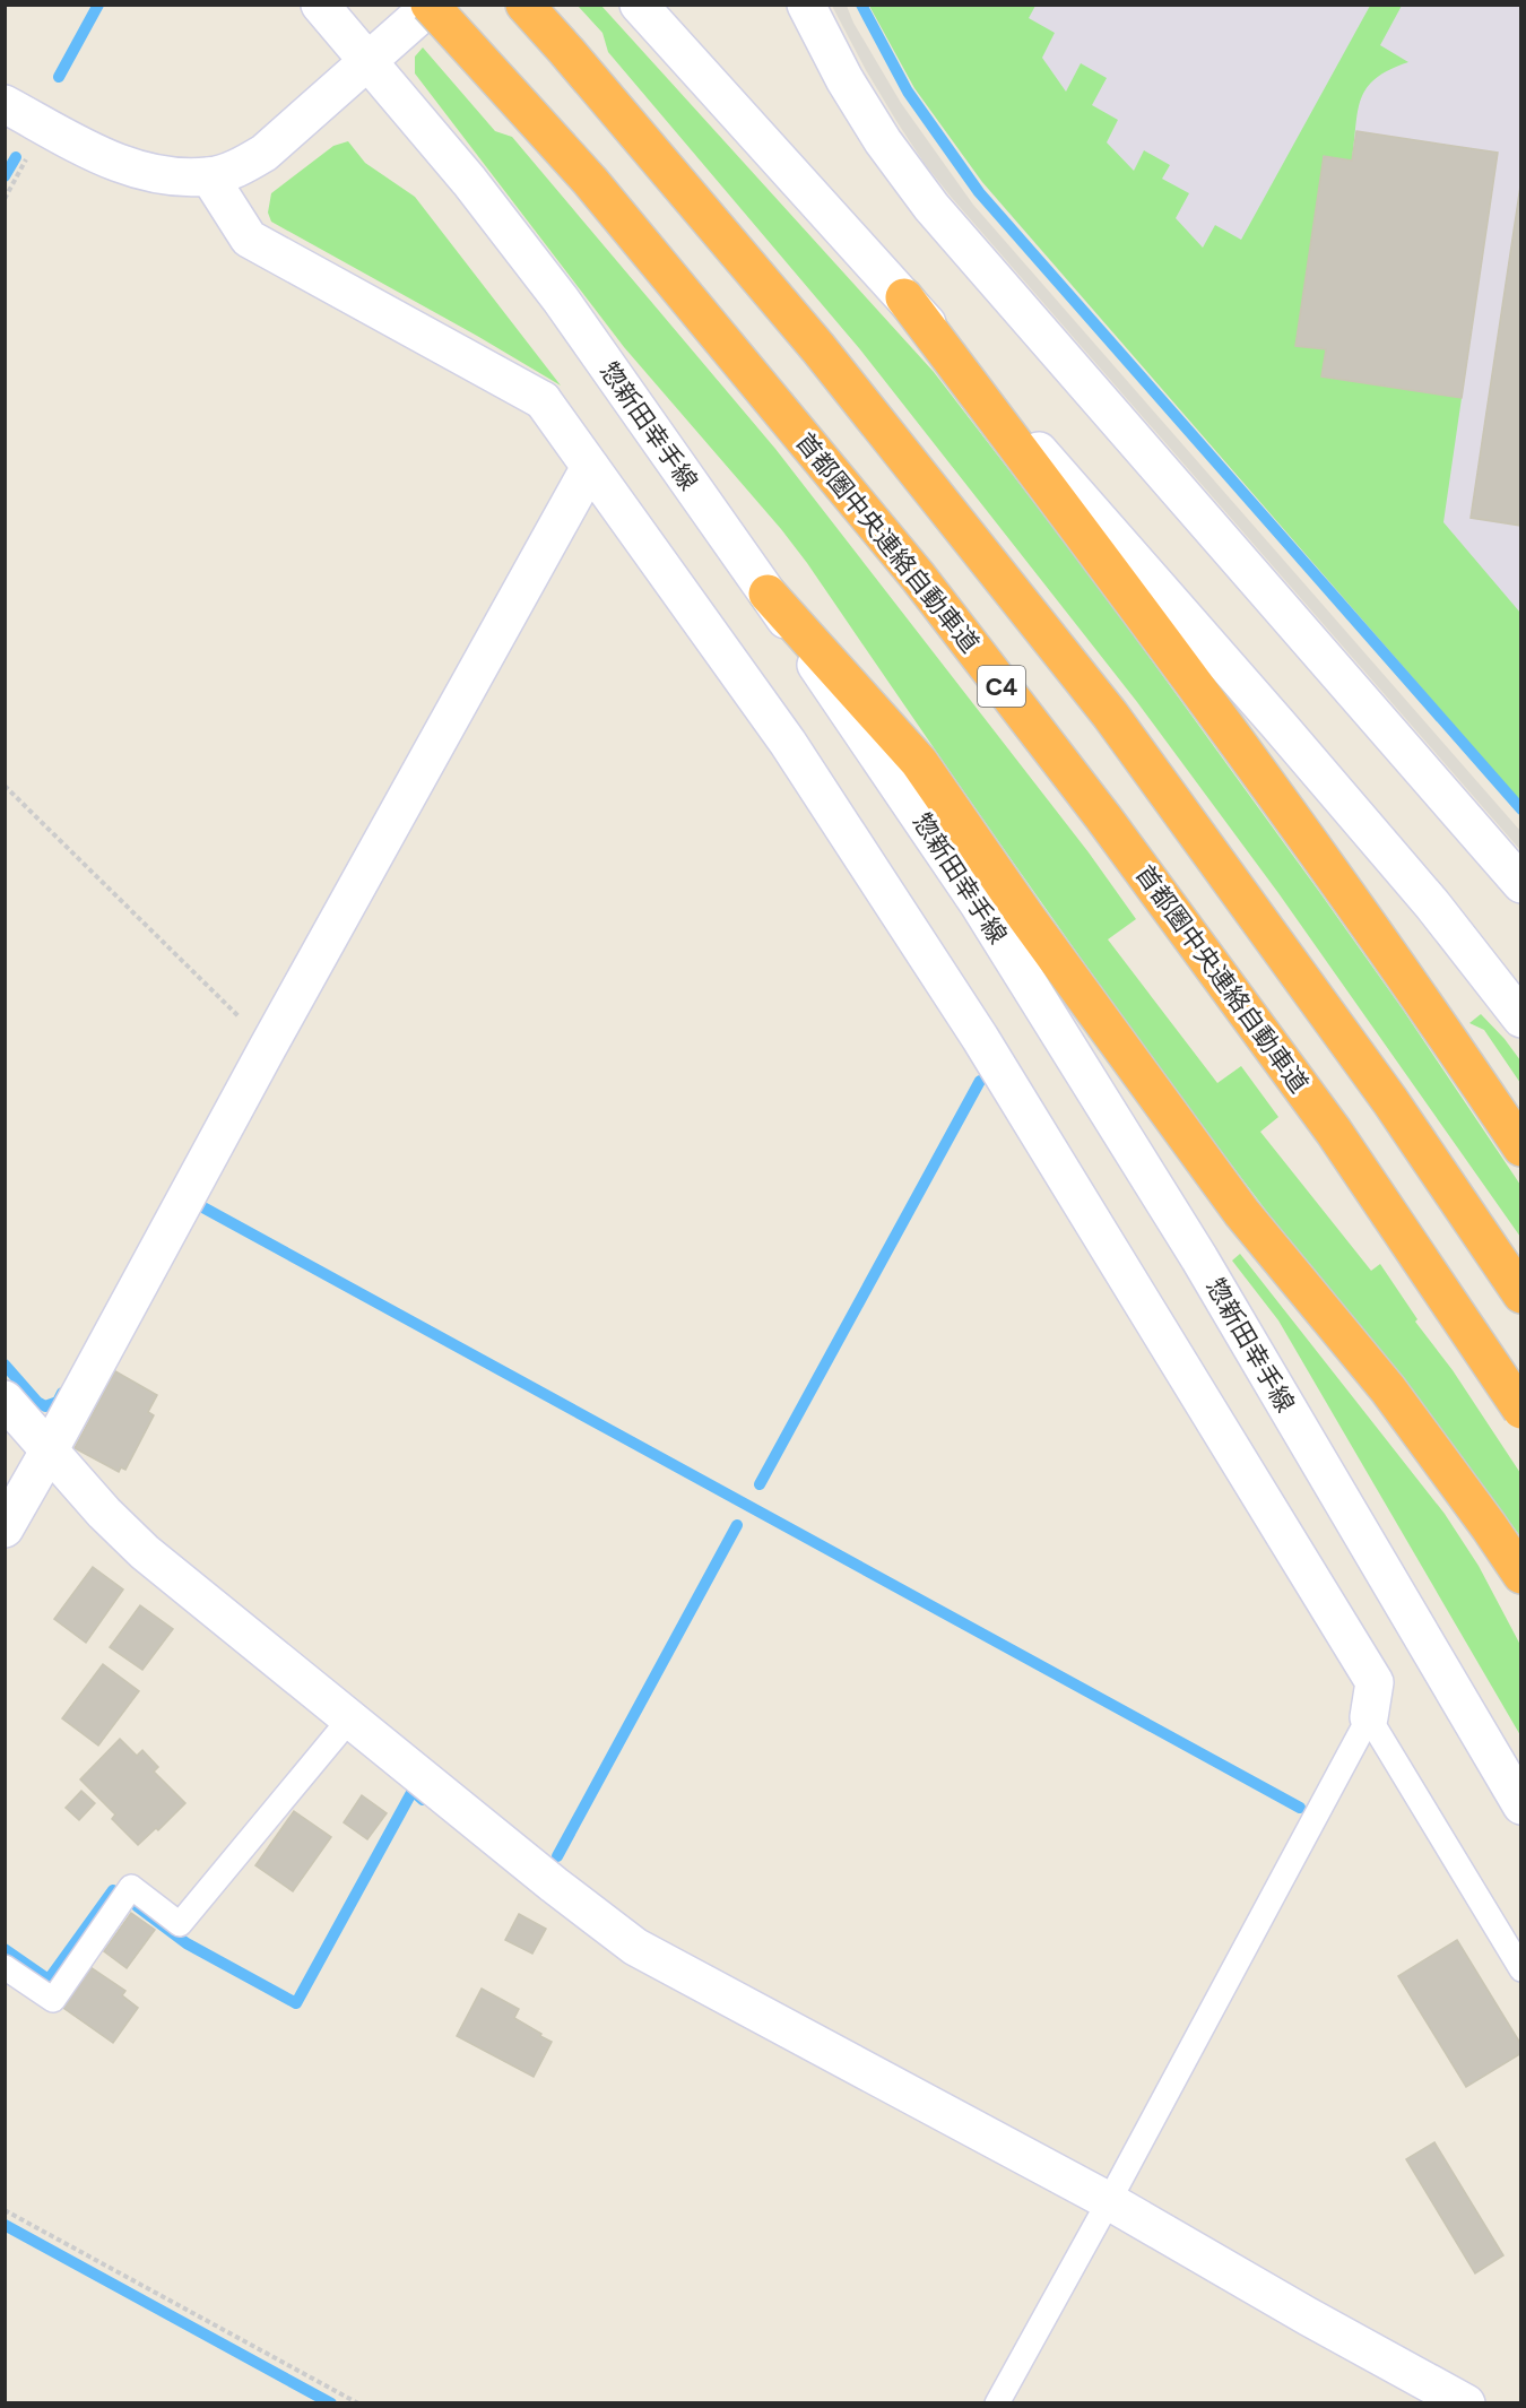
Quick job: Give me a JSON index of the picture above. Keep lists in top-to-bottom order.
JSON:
{
  "streets": {
    "highway": ["首都圏中央連絡自動車道", "C4"],
    "street": ["惣新田幸手線"]
  }
}
